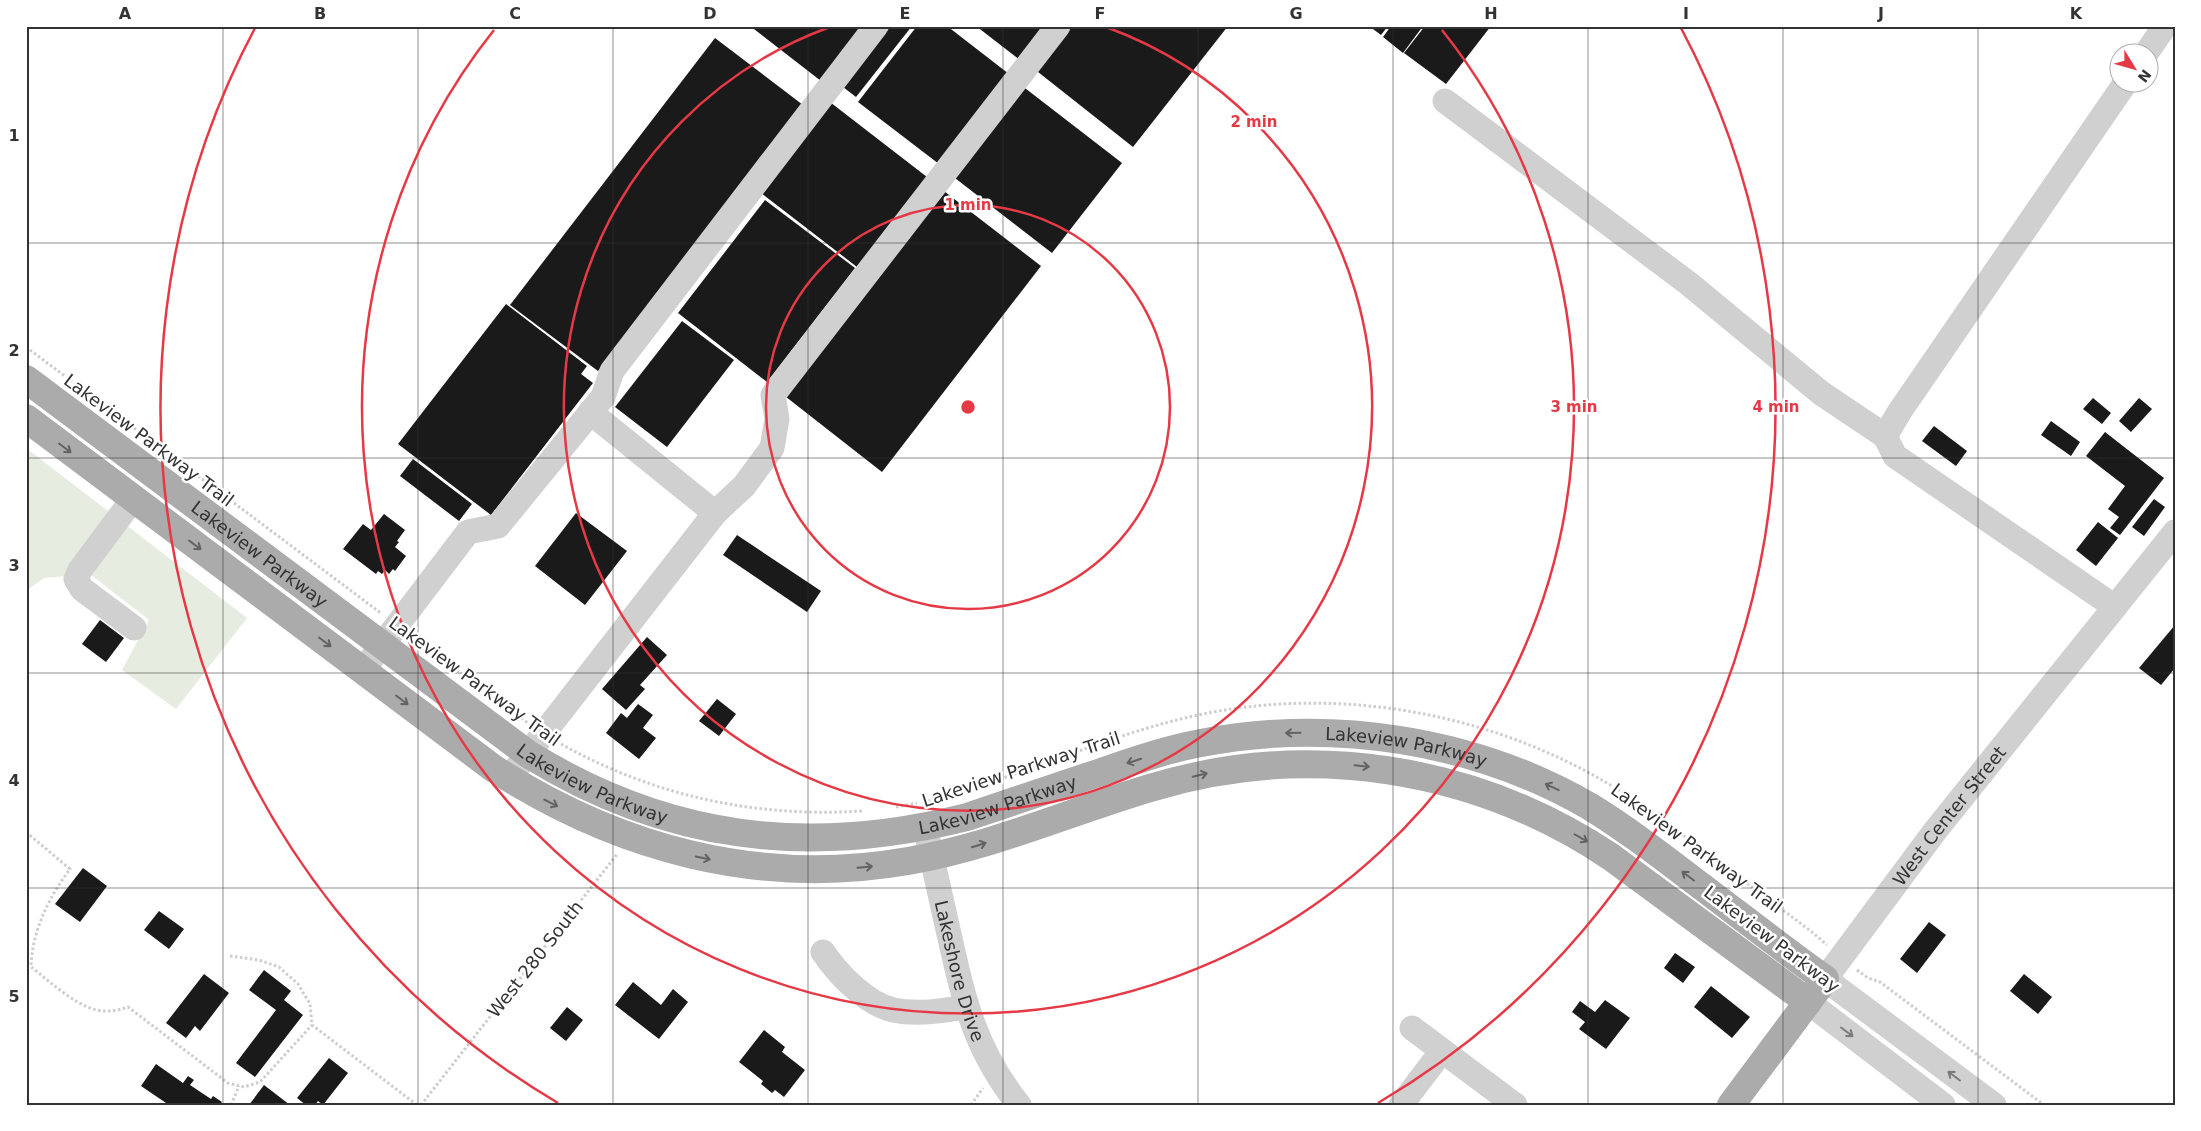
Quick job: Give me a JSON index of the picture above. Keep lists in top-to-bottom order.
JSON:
{
  "streets": {
    "main road": ["Lakeview Parkway", "West Center Street"],
    "street": ["Lakeshore Drive"],
    "path": ["Lakeview Parkway Trail", "West 280 South"]
  },
  "crossings": [
    ["Lakeview Parkway Trail", "Lakeview Parkway"],
    ["Lakeview Parkway", "West Center Street"],
    ["Lakeview Parkway", "West 280 South"],
    ["Lakeview Parkway", "Lakeshore Drive"]
  ],
  "north": "bottom right",
  "grid": {
    "columns": [
      "A",
      "B",
      "C",
      "D",
      "E",
      "F",
      "G",
      "H",
      "I",
      "J",
      "K"
    ],
    "rows": [
      "1",
      "2",
      "3",
      "4",
      "5"
    ]
  },
  "rings": [
    "2 min",
    "1 min",
    "3 min",
    "4 min"
  ]
}
